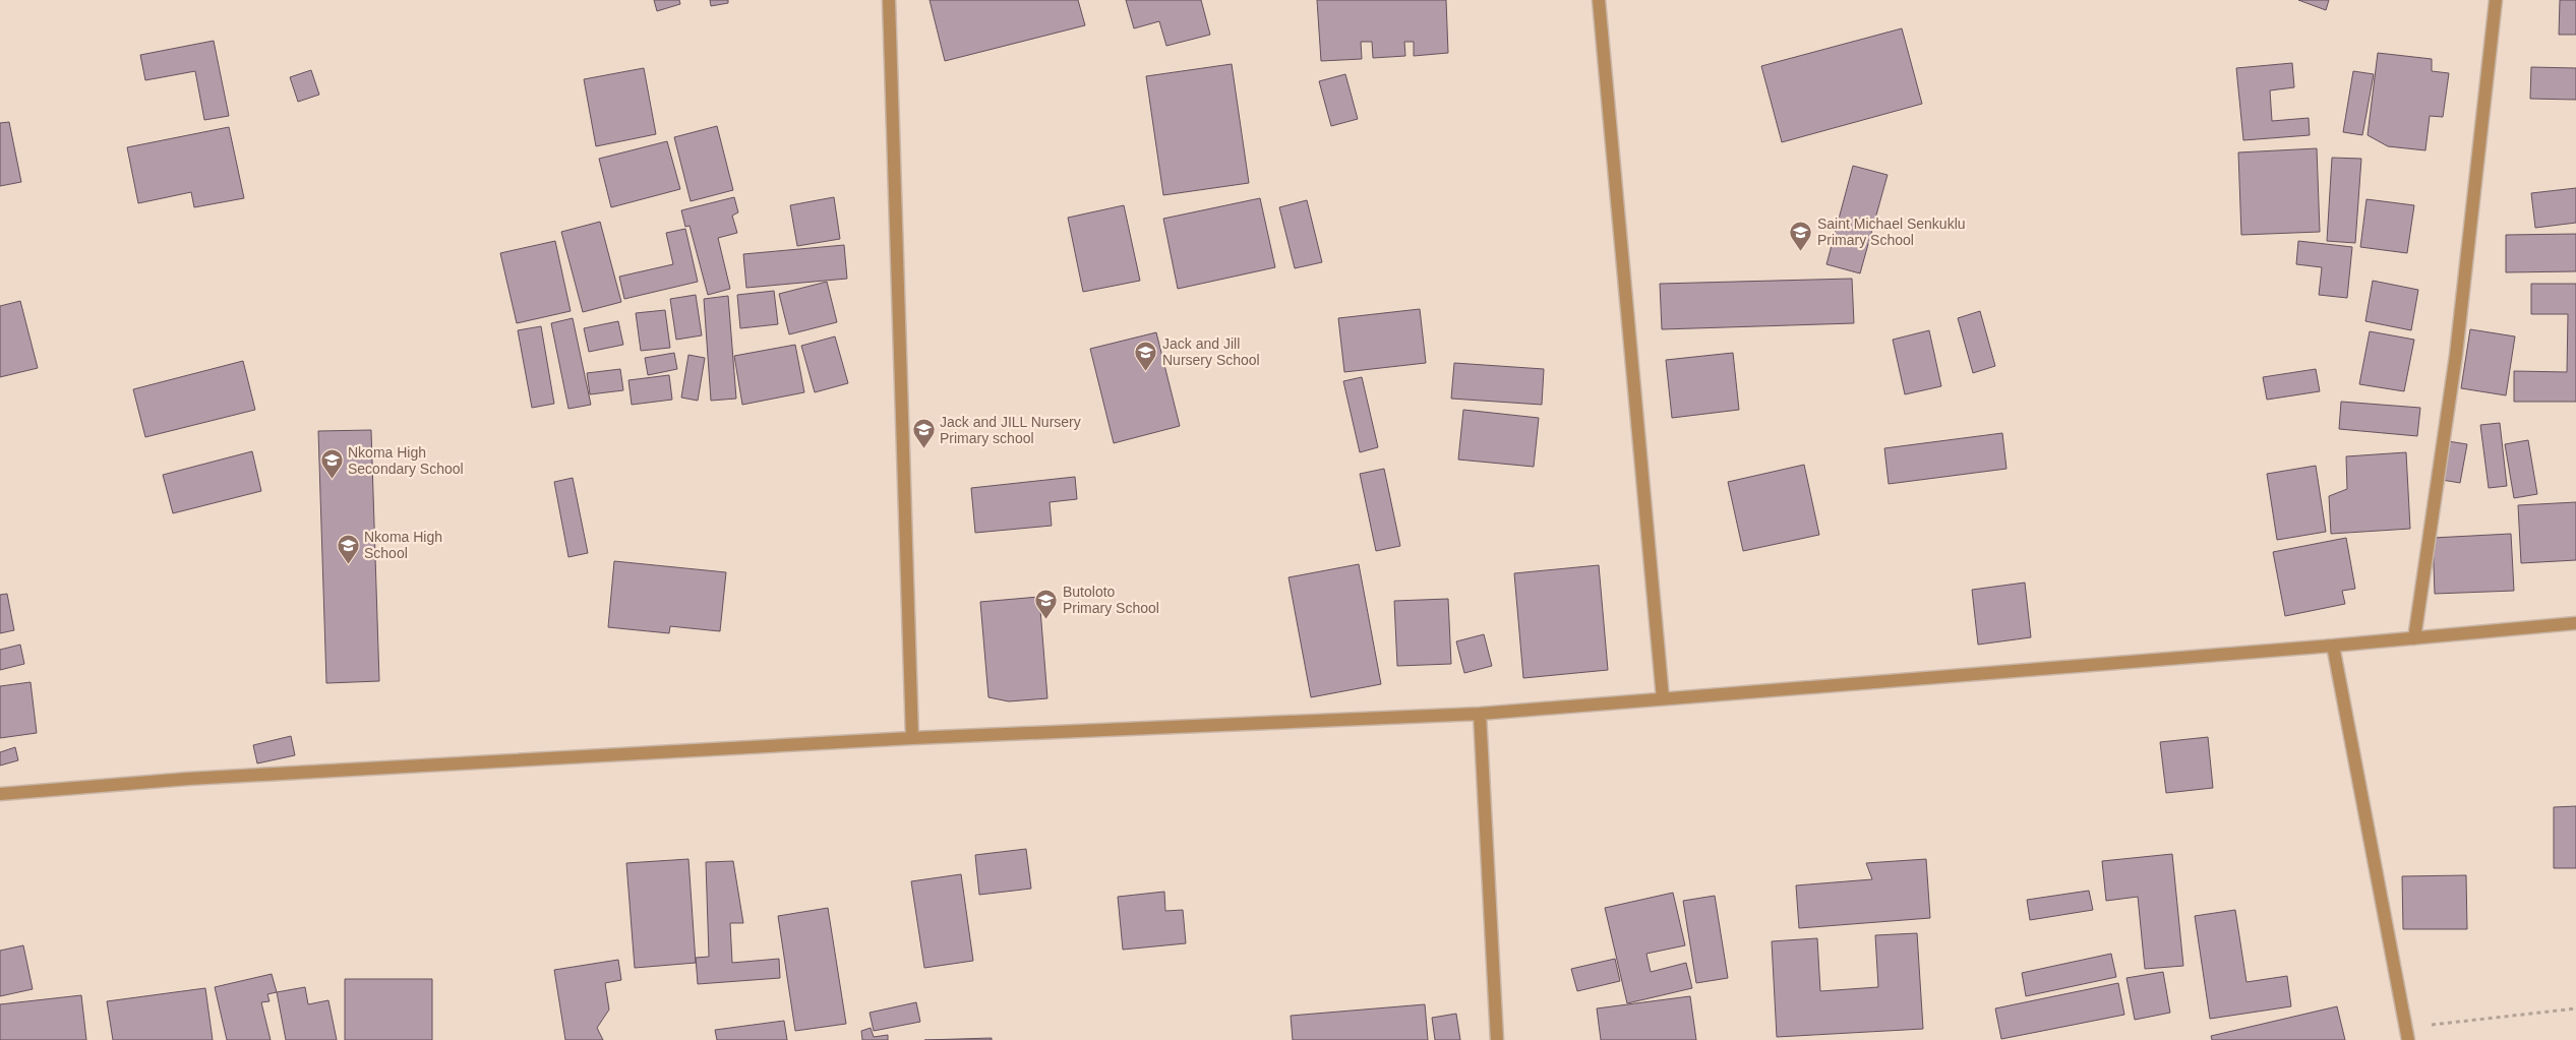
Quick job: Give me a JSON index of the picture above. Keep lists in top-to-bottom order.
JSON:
{
  "places": {
    "school or university": [
      "Saint Michael Senkuklu Primary School",
      "Jack and Jill Nursery School",
      "Jack and JILL Nursery Primary school",
      "Nkoma High Secondary School",
      "Nkoma High School",
      "Butoloto Primary School"
    ]
  }
}
